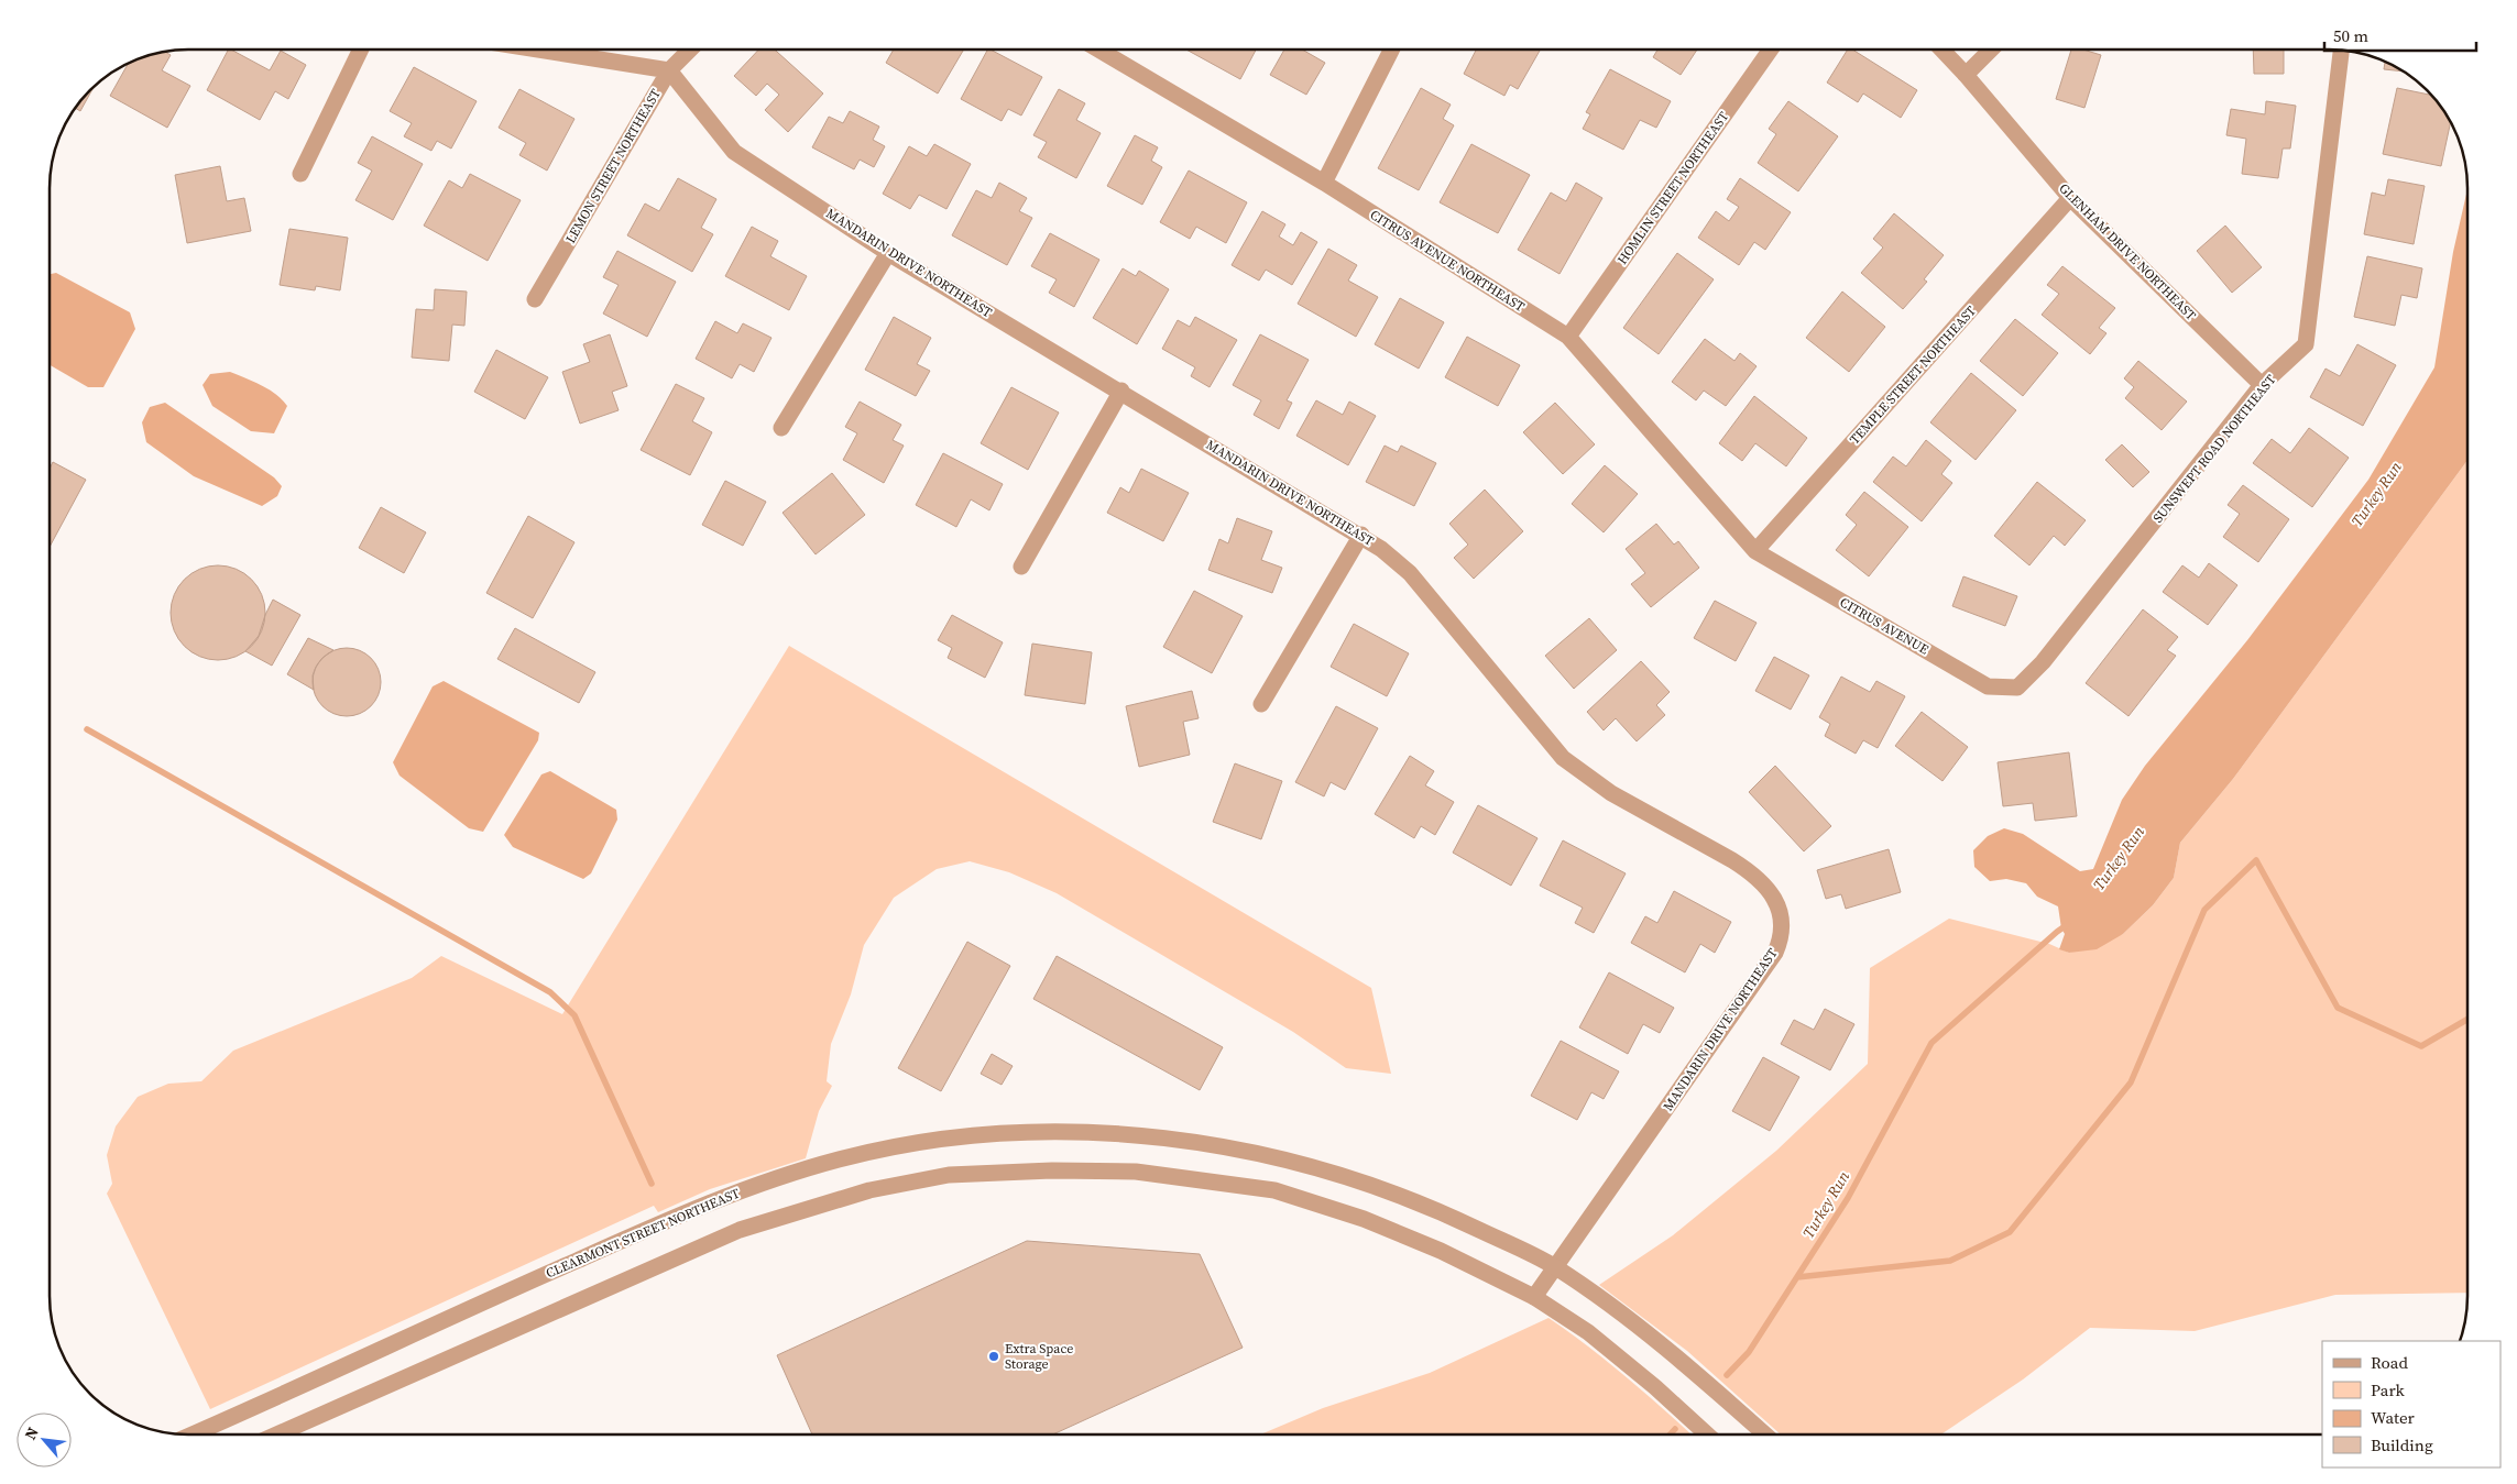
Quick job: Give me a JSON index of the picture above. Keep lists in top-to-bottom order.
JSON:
{
  "streets": {
    "street": [
      "LEMON STREET NORTHEAST",
      "HOMLIN STREET NORTHEAST",
      "GLENHAM DRIVE NORTHEAST",
      "CITRUS AVENUE NORTHEAST",
      "MANDARIN DRIVE NORTHEAST",
      "TEMPLE STREET NORTHEAST",
      "SUNSWEPT ROAD NORTHEAST",
      "CITRUS AVENUE",
      "CLEARMONT STREET NORTHEAST"
    ]
  },
  "crossings": [
    ["LEMON STREET NORTHEAST", "MANDARIN DRIVE NORTHEAST"],
    ["HOMLIN STREET NORTHEAST", "CITRUS AVENUE NORTHEAST"],
    ["GLENHAM DRIVE NORTHEAST", "TEMPLE STREET NORTHEAST"],
    ["GLENHAM DRIVE NORTHEAST", "SUNSWEPT ROAD NORTHEAST"],
    ["CITRUS AVENUE NORTHEAST", "TEMPLE STREET NORTHEAST"],
    ["CITRUS AVENUE NORTHEAST", "CITRUS AVENUE"],
    ["MANDARIN DRIVE NORTHEAST", "CLEARMONT STREET NORTHEAST"],
    ["TEMPLE STREET NORTHEAST", "CITRUS AVENUE"],
    ["SUNSWEPT ROAD NORTHEAST", "CITRUS AVENUE"]
  ],
  "water": ["Turkey Run"],
  "places": ["Extra Space Storage"],
  "legend": [
    "Road",
    "Park",
    "Water",
    "Building"
  ],
  "scale_bar": "50 m",
  "north": "top left"
}
